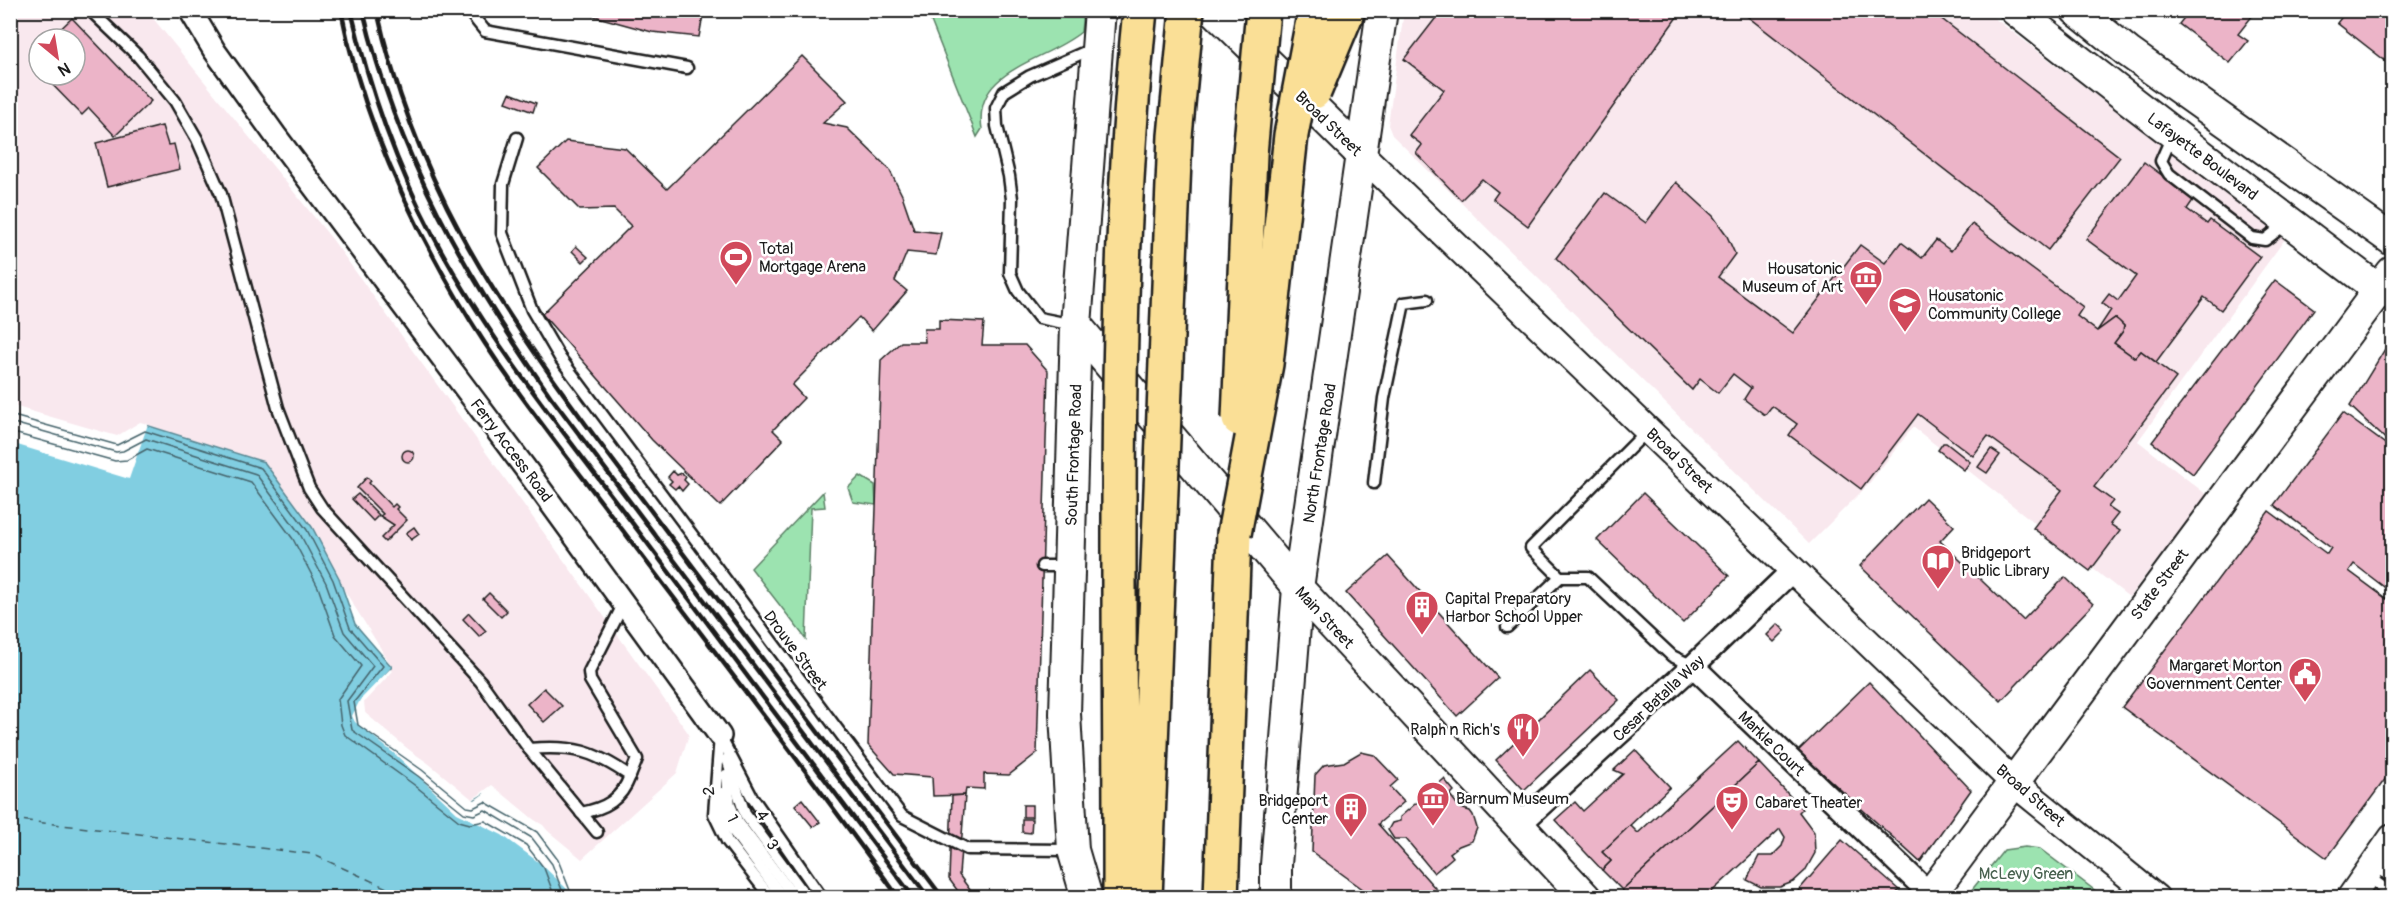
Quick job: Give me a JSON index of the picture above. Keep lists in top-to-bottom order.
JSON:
{
  "streets": {
    "main road": [
      "Broad Street",
      "Lafayette Boulevard",
      "North Frontage Road",
      "South Frontage Road",
      "State Street",
      "Main Street"
    ],
    "street": ["Ferry Access Road", "Cesar Batalla Way", "Markle Court"],
    "lane": [
      "Drouve Street",
      "2",
      "4",
      "1",
      "3"
    ]
  },
  "crossings": [
    ["Broad Street", "North Frontage Road"],
    ["Broad Street", "State Street"],
    ["Broad Street", "Cesar Batalla Way"],
    ["Lafayette Boulevard", "State Street"],
    ["Ferry Access Road", "2"],
    ["Ferry Access Road", "4"],
    ["Ferry Access Road", "1"],
    ["Ferry Access Road", "3"],
    ["North Frontage Road", "Main Street"],
    ["South Frontage Road", "Main Street"],
    ["South Frontage Road", "Drouve Street"],
    ["State Street", "Markle Court"],
    ["Main Street", "Cesar Batalla Way"],
    ["Cesar Batalla Way", "Markle Court"],
    ["2", "4"],
    ["2", "1"],
    ["2", "3"],
    ["4", "1"],
    ["4", "3"],
    ["1", "3"]
  ],
  "parks": ["McLevy Green"],
  "places": {
    "sports": ["Total Mortgage Arena"],
    "museum": ["Housatonic Museum of Art", "Barnum Museum"],
    "school or university": ["Housatonic Community College"],
    "library": ["Bridgeport Public Library"],
    "building": ["Capital Preparatory Harbor School Upper", "Bridgeport Center"],
    "public building": ["Margaret Morton Government Center"],
    "restaurant": ["Ralph n Rich's"],
    "theatre": ["Cabaret Theater"]
  },
  "north": "bottom right"
}
